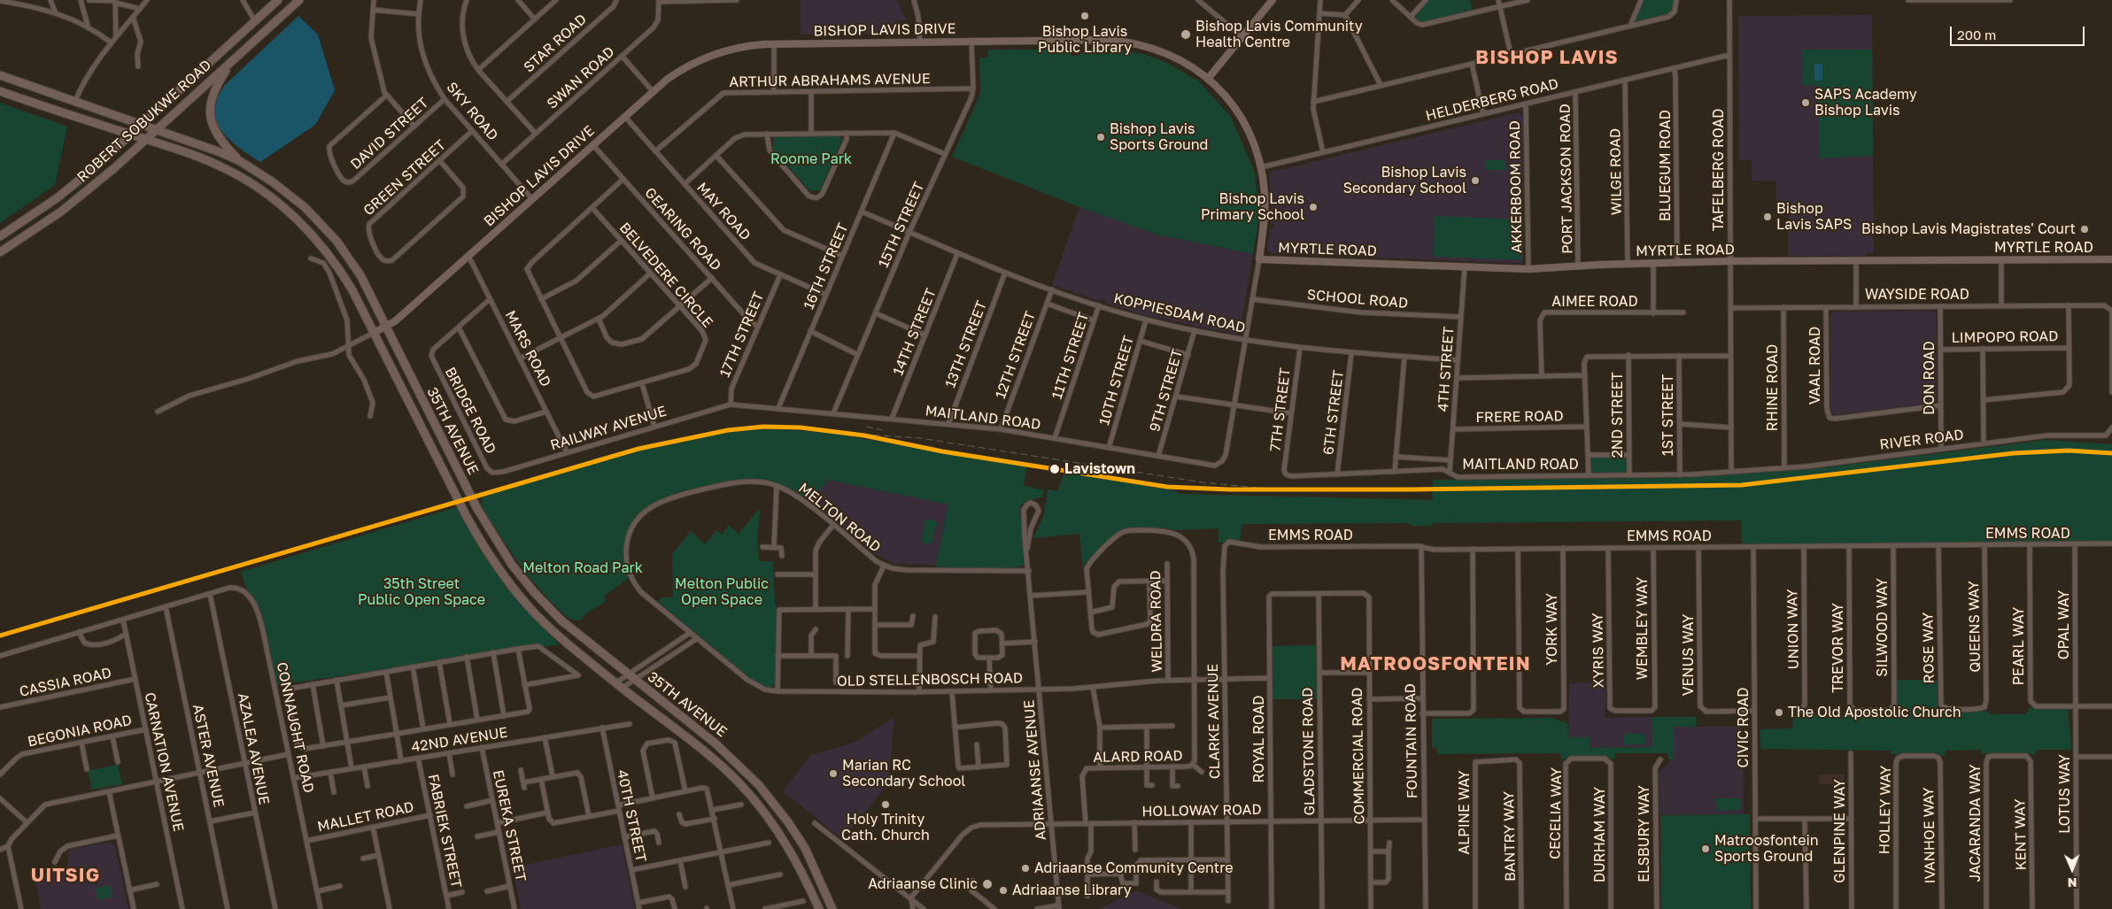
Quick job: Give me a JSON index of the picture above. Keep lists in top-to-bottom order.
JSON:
{
  "streets": {
    "main road": ["ROBERT SOBUKWE ROAD", "35TH AVENUE"],
    "street": [
      "BISHOP LAVIS DRIVE",
      "STAR ROAD",
      "SWAN ROAD",
      "ARTHUR ABRAHAMS AVENUE",
      "HELDERBERG ROAD",
      "SKY ROAD",
      "DAVID STREET",
      "BLUEGUM ROAD",
      "TAFELBERG ROAD",
      "WILGE ROAD",
      "GREEN STREET",
      "PORT JACKSON ROAD",
      "AKKERBOOM ROAD",
      "MAY ROAD",
      "15TH STREET",
      "GEARING ROAD",
      "MYRTLE ROAD",
      "16TH STREET",
      "BELVEDERE CIRCLE",
      "WAYSIDE ROAD",
      "SCHOOL ROAD",
      "AIMEE ROAD",
      "KOPPIESDAM ROAD",
      "14TH STREET",
      "17TH STREET",
      "LIMPOPO ROAD",
      "13TH STREET",
      "MARS ROAD",
      "12TH STREET",
      "11TH STREET",
      "VAAL ROAD",
      "4TH STREET",
      "DON ROAD",
      "10TH STREET",
      "RHINE ROAD",
      "9TH STREET",
      "7TH STREET",
      "BRIDGE ROAD",
      "6TH STREET",
      "2ND STREET",
      "1ST STREET",
      "FRERE ROAD",
      "MAITLAND ROAD",
      "RAILWAY AVENUE",
      "RIVER ROAD",
      "MELTON ROAD",
      "EMMS ROAD",
      "WELDRA ROAD",
      "OPAL WAY",
      "QUEENS WAY",
      "SILWOOD WAY",
      "WEMBLEY WAY",
      "YORK WAY",
      "UNION WAY",
      "PEARL WAY",
      "TREVOR WAY",
      "ROSE WAY",
      "XYRIS WAY",
      "VENUS WAY",
      "OLD STELLENBOSCH ROAD",
      "CASSIA ROAD",
      "CLARKE AVENUE",
      "CONNAUGHT ROAD",
      "CIVIC ROAD",
      "BEGONIA ROAD",
      "ROYAL ROAD",
      "42ND AVENUE",
      "FOUNTAIN ROAD",
      "AZALEA AVENUE",
      "GLADSTONE ROAD",
      "ASTER AVENUE",
      "COMMERCIAL ROAD",
      "ALARD ROAD",
      "CARNATION AVENUE",
      "ADRIAANSE AVENUE",
      "LOTUS WAY",
      "HOLLEY WAY",
      "HOLLOWAY ROAD",
      "ALPINE WAY",
      "CECELIA WAY",
      "40TH STREET",
      "MALLET ROAD",
      "JACARANDA WAY",
      "EUREKA STREET",
      "FABRIEK STREET",
      "GLENPINE WAY",
      "ELSBURY WAY",
      "DURHAM WAY",
      "KENT WAY",
      "IVANHOE WAY",
      "BANTRY WAY"
    ]
  },
  "crossings": [
    ["BISHOP LAVIS DRIVE", "HELDERBERG ROAD"],
    ["BISHOP LAVIS DRIVE", "SKY ROAD"],
    ["BISHOP LAVIS DRIVE", "MAY ROAD"],
    ["BISHOP LAVIS DRIVE", "15TH STREET"],
    ["BISHOP LAVIS DRIVE", "GEARING ROAD"],
    ["BISHOP LAVIS DRIVE", "MYRTLE ROAD"],
    ["BISHOP LAVIS DRIVE", "SCHOOL ROAD"],
    ["BISHOP LAVIS DRIVE", "KOPPIESDAM ROAD"],
    ["BISHOP LAVIS DRIVE", "MARS ROAD"],
    ["BISHOP LAVIS DRIVE", "MAITLAND ROAD"],
    ["BISHOP LAVIS DRIVE", "35TH AVENUE"],
    ["SWAN ROAD", "SKY ROAD"],
    ["ARTHUR ABRAHAMS AVENUE", "MAY ROAD"],
    ["ARTHUR ABRAHAMS AVENUE", "15TH STREET"],
    ["HELDERBERG ROAD", "BLUEGUM ROAD"],
    ["HELDERBERG ROAD", "TAFELBERG ROAD"],
    ["HELDERBERG ROAD", "WILGE ROAD"],
    ["HELDERBERG ROAD", "PORT JACKSON ROAD"],
    ["HELDERBERG ROAD", "AKKERBOOM ROAD"],
    ["SKY ROAD", "DAVID STREET"],
    ["SKY ROAD", "GREEN STREET"],
    ["ROBERT SOBUKWE ROAD", "35TH AVENUE"],
    ["BLUEGUM ROAD", "MYRTLE ROAD"],
    ["TAFELBERG ROAD", "MYRTLE ROAD"],
    ["TAFELBERG ROAD", "WAYSIDE ROAD"],
    ["TAFELBERG ROAD", "MAITLAND ROAD"],
    ["TAFELBERG ROAD", "RIVER ROAD"],
    ["WILGE ROAD", "MYRTLE ROAD"],
    ["PORT JACKSON ROAD", "MYRTLE ROAD"],
    ["AKKERBOOM ROAD", "MYRTLE ROAD"],
    ["MAY ROAD", "16TH STREET"],
    ["MAY ROAD", "17TH STREET"],
    ["15TH STREET", "KOPPIESDAM ROAD"],
    ["15TH STREET", "MAITLAND ROAD"],
    ["GEARING ROAD", "BELVEDERE CIRCLE"],
    ["GEARING ROAD", "17TH STREET"],
    ["MYRTLE ROAD", "4TH STREET"],
    ["16TH STREET", "KOPPIESDAM ROAD"],
    ["16TH STREET", "MAITLAND ROAD"],
    ["WAYSIDE ROAD", "VAAL ROAD"],
    ["WAYSIDE ROAD", "DON ROAD"],
    ["WAYSIDE ROAD", "RHINE ROAD"],
    ["SCHOOL ROAD", "4TH STREET"],
    ["KOPPIESDAM ROAD", "14TH STREET"],
    ["KOPPIESDAM ROAD", "13TH STREET"],
    ["KOPPIESDAM ROAD", "12TH STREET"],
    ["KOPPIESDAM ROAD", "11TH STREET"],
    ["KOPPIESDAM ROAD", "4TH STREET"],
    ["KOPPIESDAM ROAD", "10TH STREET"],
    ["KOPPIESDAM ROAD", "9TH STREET"],
    ["KOPPIESDAM ROAD", "7TH STREET"],
    ["KOPPIESDAM ROAD", "6TH STREET"],
    ["14TH STREET", "MAITLAND ROAD"],
    ["17TH STREET", "MAITLAND ROAD"],
    ["17TH STREET", "RAILWAY AVENUE"],
    ["LIMPOPO ROAD", "DON ROAD"],
    ["13TH STREET", "MAITLAND ROAD"],
    ["MARS ROAD", "RAILWAY AVENUE"],
    ["12TH STREET", "MAITLAND ROAD"],
    ["11TH STREET", "MAITLAND ROAD"],
    ["VAAL ROAD", "DON ROAD"],
    ["4TH STREET", "FRERE ROAD"],
    ["4TH STREET", "MAITLAND ROAD"],
    ["DON ROAD", "RIVER ROAD"],
    ["10TH STREET", "MAITLAND ROAD"],
    ["RHINE ROAD", "RIVER ROAD"],
    ["9TH STREET", "MAITLAND ROAD"],
    ["7TH STREET", "MAITLAND ROAD"],
    ["BRIDGE ROAD", "RAILWAY AVENUE"],
    ["6TH STREET", "MAITLAND ROAD"],
    ["2ND STREET", "MAITLAND ROAD"],
    ["1ST STREET", "MAITLAND ROAD"],
    ["MAITLAND ROAD", "RAILWAY AVENUE"],
    ["MAITLAND ROAD", "RIVER ROAD"],
    ["MELTON ROAD", "OLD STELLENBOSCH ROAD"],
    ["MELTON ROAD", "ADRIAANSE AVENUE"],
    ["EMMS ROAD", "OPAL WAY"],
    ["EMMS ROAD", "QUEENS WAY"],
    ["EMMS ROAD", "SILWOOD WAY"],
    ["EMMS ROAD", "WEMBLEY WAY"],
    ["EMMS ROAD", "YORK WAY"],
    ["EMMS ROAD", "UNION WAY"],
    ["EMMS ROAD", "PEARL WAY"],
    ["EMMS ROAD", "TREVOR WAY"],
    ["EMMS ROAD", "ROSE WAY"],
    ["EMMS ROAD", "XYRIS WAY"],
    ["EMMS ROAD", "VENUS WAY"],
    ["EMMS ROAD", "CLARKE AVENUE"],
    ["EMMS ROAD", "CIVIC ROAD"],
    ["EMMS ROAD", "FOUNTAIN ROAD"],
    ["WELDRA ROAD", "OLD STELLENBOSCH ROAD"],
    ["OPAL WAY", "PEARL WAY"],
    ["OPAL WAY", "LOTUS WAY"],
    ["QUEENS WAY", "ROSE WAY"],
    ["SILWOOD WAY", "TREVOR WAY"],
    ["WEMBLEY WAY", "XYRIS WAY"],
    ["PEARL WAY", "LOTUS WAY"],
    ["VENUS WAY", "CIVIC ROAD"],
    ["OLD STELLENBOSCH ROAD", "CLARKE AVENUE"],
    ["OLD STELLENBOSCH ROAD", "ROYAL ROAD"],
    ["OLD STELLENBOSCH ROAD", "ALARD ROAD"],
    ["OLD STELLENBOSCH ROAD", "ADRIAANSE AVENUE"],
    ["CASSIA ROAD", "CARNATION AVENUE"],
    ["CLARKE AVENUE", "HOLLOWAY ROAD"],
    ["CONNAUGHT ROAD", "42ND AVENUE"],
    ["CONNAUGHT ROAD", "AZALEA AVENUE"],
    ["CONNAUGHT ROAD", "ASTER AVENUE"],
    ["CONNAUGHT ROAD", "CARNATION AVENUE"],
    ["CONNAUGHT ROAD", "MALLET ROAD"],
    ["BEGONIA ROAD", "CARNATION AVENUE"],
    ["ROYAL ROAD", "COMMERCIAL ROAD"],
    ["ROYAL ROAD", "HOLLOWAY ROAD"],
    ["42ND AVENUE", "40TH STREET"],
    ["42ND AVENUE", "EUREKA STREET"],
    ["42ND AVENUE", "FABRIEK STREET"],
    ["FOUNTAIN ROAD", "HOLLOWAY ROAD"],
    ["GLADSTONE ROAD", "COMMERCIAL ROAD"],
    ["GLADSTONE ROAD", "HOLLOWAY ROAD"],
    ["COMMERCIAL ROAD", "HOLLOWAY ROAD"],
    ["ALARD ROAD", "HOLLOWAY ROAD"],
    ["ADRIAANSE AVENUE", "HOLLOWAY ROAD"],
    ["HOLLEY WAY", "IVANHOE WAY"],
    ["ALPINE WAY", "BANTRY WAY"],
    ["CECELIA WAY", "DURHAM WAY"],
    ["MALLET ROAD", "FABRIEK STREET"],
    ["JACARANDA WAY", "KENT WAY"]
  ],
  "districts": ["BISHOP LAVIS", "MATROOSFONTEIN", "UITSIG"],
  "parks": [
    "Roome Park",
    "Melton Road Park",
    "35th Street Public Open Space",
    "Melton Public Open Space"
  ],
  "places": [
    "Bishop Lavis Public Library",
    "Bishop Lavis Community Health Centre",
    "SAPS Academy Bishop Lavis",
    "Bishop Lavis Sports Ground",
    "Bishop Lavis Secondary School",
    "Bishop Lavis Primary School",
    "Bishop Lavis SAPS",
    "Bishop Lavis Magistrates' Court",
    "Lavistown",
    "The Old Apostolic Church",
    "Marian RC Secondary School",
    "Holy Trinity Cath. Church",
    "Matroosfontein Sports Ground",
    "Adriaanse Community Centre",
    "Adriaanse Clinic",
    "Adriaanse Library"
  ],
  "scale_bar": "200 m",
  "north": "bottom"
}
